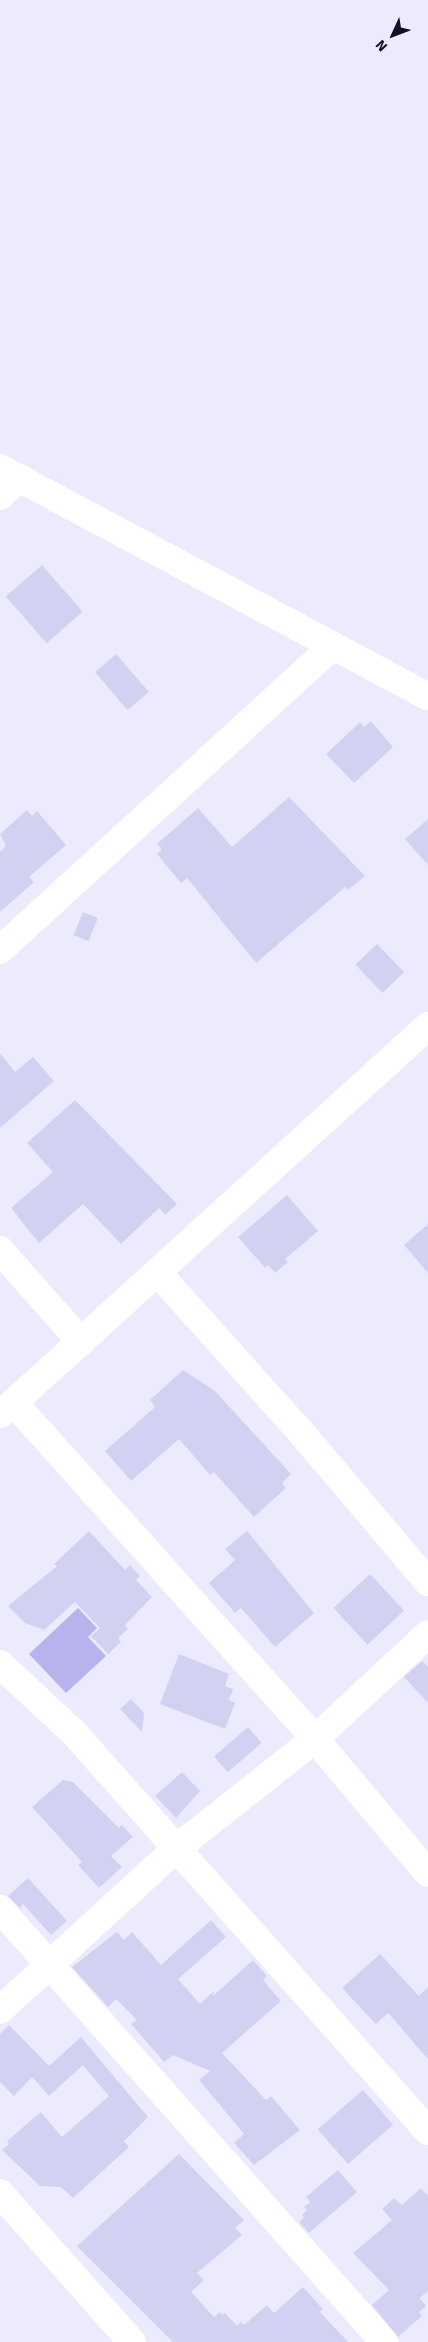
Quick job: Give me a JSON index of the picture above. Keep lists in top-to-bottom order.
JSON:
{
  "north": "bottom left"
}
